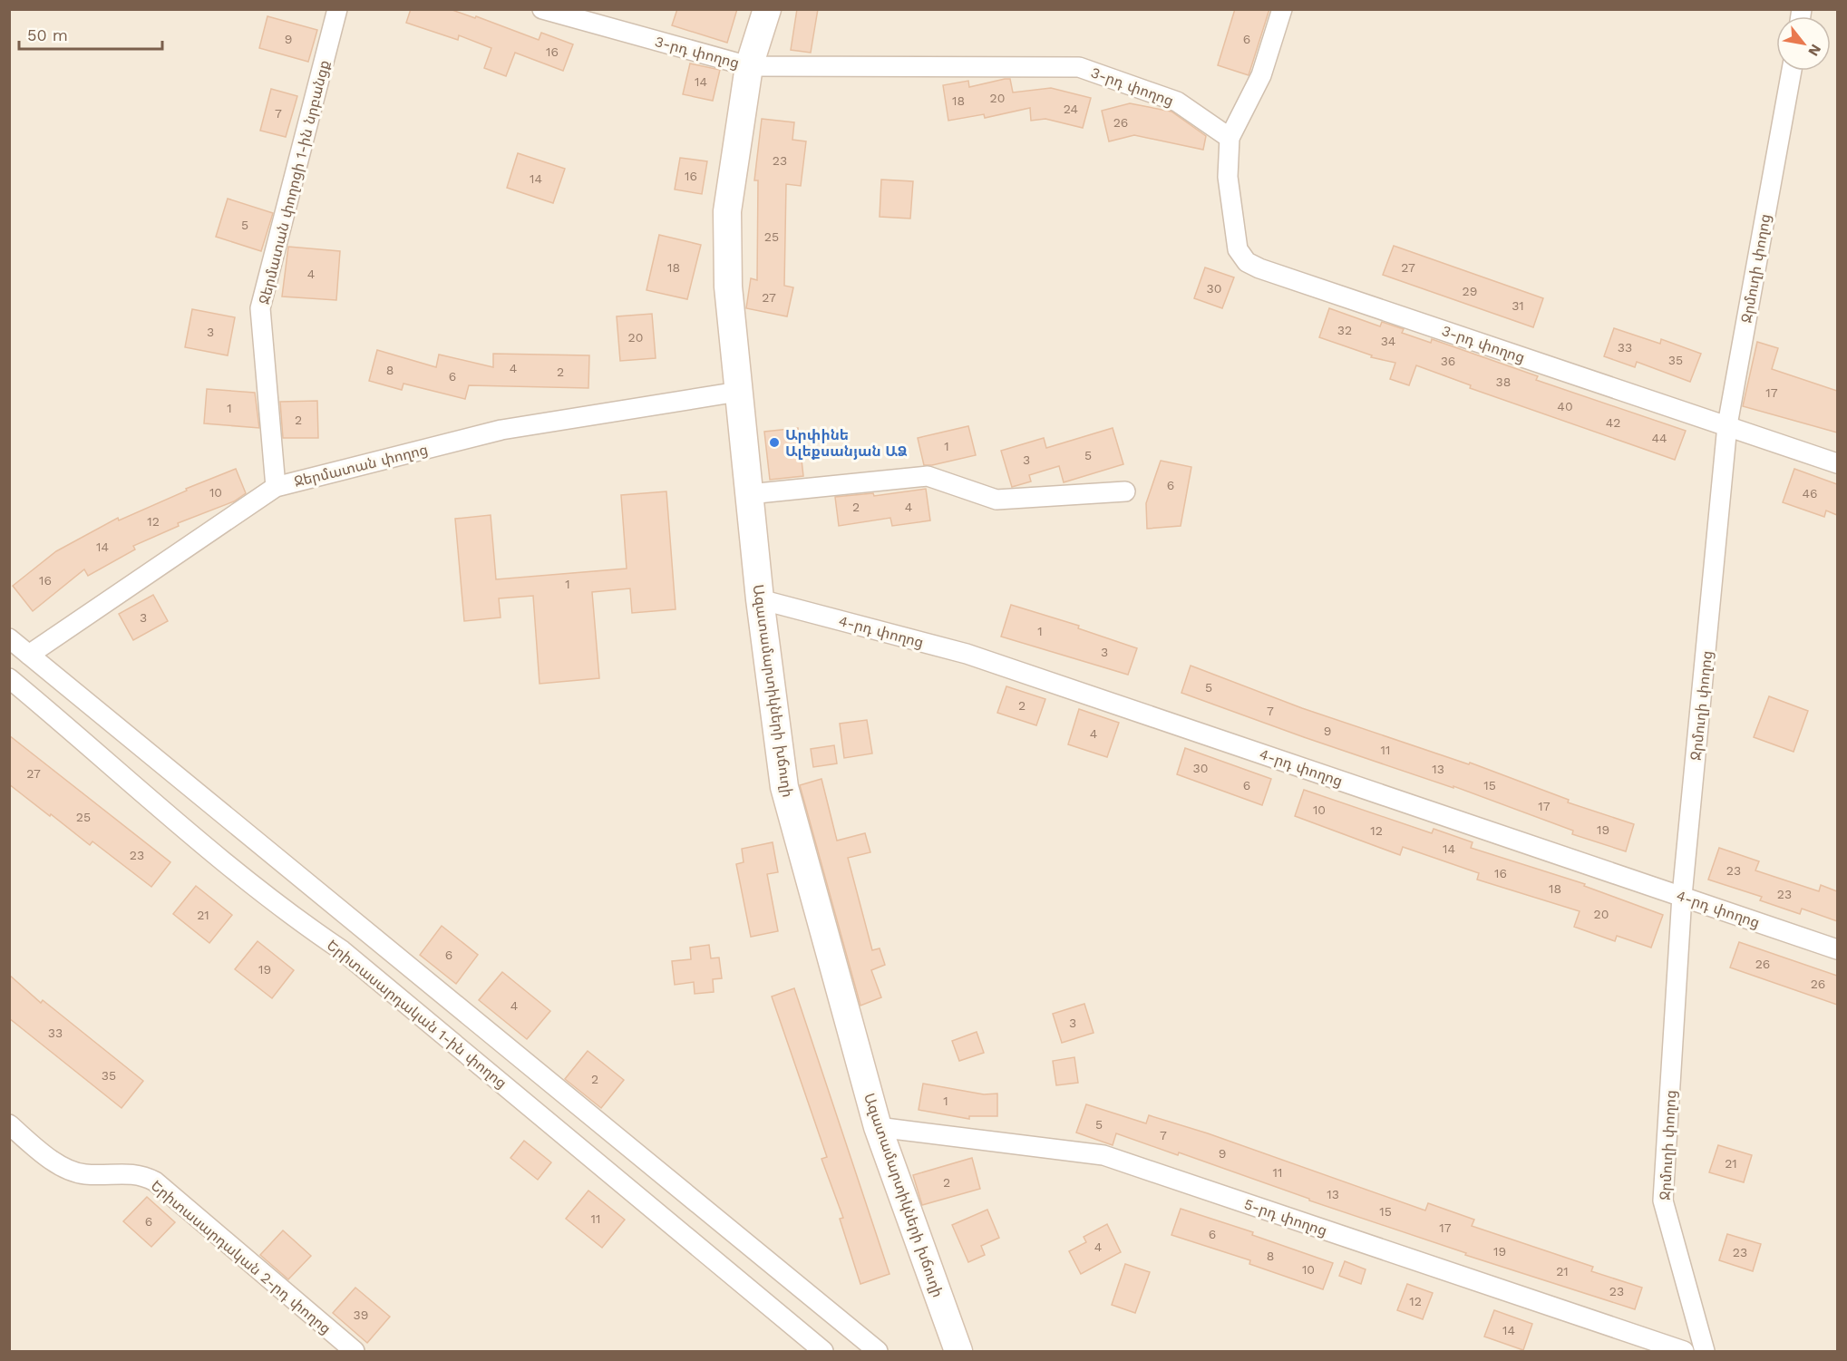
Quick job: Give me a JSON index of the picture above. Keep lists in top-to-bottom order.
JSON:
{
  "streets": {
    "main road": ["Ազատամարտիկների խճուղի"],
    "street": [
      "3-րդ փողոց",
      "Ջերմատան փողոցի 1-ին նրբանցք",
      "Ջրմուղի փողոց",
      "Ջերմատան փողոց",
      "4-րդ փողոց",
      "Երիտասարդական 1-ին փողոց",
      "5-րդ փողոց",
      "Երիտասարդական 2-րդ փողոց"
    ]
  },
  "crossings": [
    ["3-րդ փողոց", "Ջրմուղի փողոց"],
    ["3-րդ փողոց", "Ազատամարտիկների խճուղի"],
    ["Ջերմատան փողոցի 1-ին նրբանցք", "Ջերմատան փողոց"],
    ["Ջրմուղի փողոց", "4-րդ փողոց"],
    ["Ջերմատան փողոց", "Ազատամարտիկների խճուղի"],
    ["4-րդ փողոց", "Ազատամարտիկների խճուղի"],
    ["Ազատամարտիկների խճուղի", "5-րդ փողոց"]
  ],
  "places": ["Արփինե Ալեքսանյան ԱՁ"],
  "house_numbers": [
    "9",
    "6",
    "16",
    "14",
    "20",
    "18",
    "24",
    "7",
    "26",
    "23",
    "16",
    "14",
    "5",
    "25",
    "18",
    "27",
    "4",
    "30",
    "29",
    "27",
    "31",
    "32",
    "3",
    "20",
    "34",
    "33",
    "35",
    "36",
    "4",
    "8",
    "2",
    "6",
    "38",
    "17",
    "40",
    "1",
    "2",
    "42",
    "44",
    "1",
    "5",
    "3",
    "6",
    "10",
    "46",
    "2",
    "4",
    "12",
    "14",
    "16",
    "1",
    "3",
    "1",
    "3",
    "5",
    "2",
    "7",
    "9",
    "4",
    "11",
    "30",
    "13",
    "27",
    "6",
    "15",
    "17",
    "10",
    "25",
    "19",
    "12",
    "14",
    "23",
    "23",
    "16",
    "18",
    "23",
    "20",
    "21",
    "6",
    "26",
    "19",
    "26",
    "4",
    "3",
    "33",
    "35",
    "2",
    "1",
    "5",
    "7",
    "9",
    "21",
    "11",
    "2",
    "13",
    "15",
    "11",
    "6",
    "17",
    "6",
    "4",
    "19",
    "23",
    "8",
    "10",
    "21",
    "23",
    "12",
    "39",
    "14"
  ],
  "scale_bar": "50 m",
  "north": "bottom right"
}
